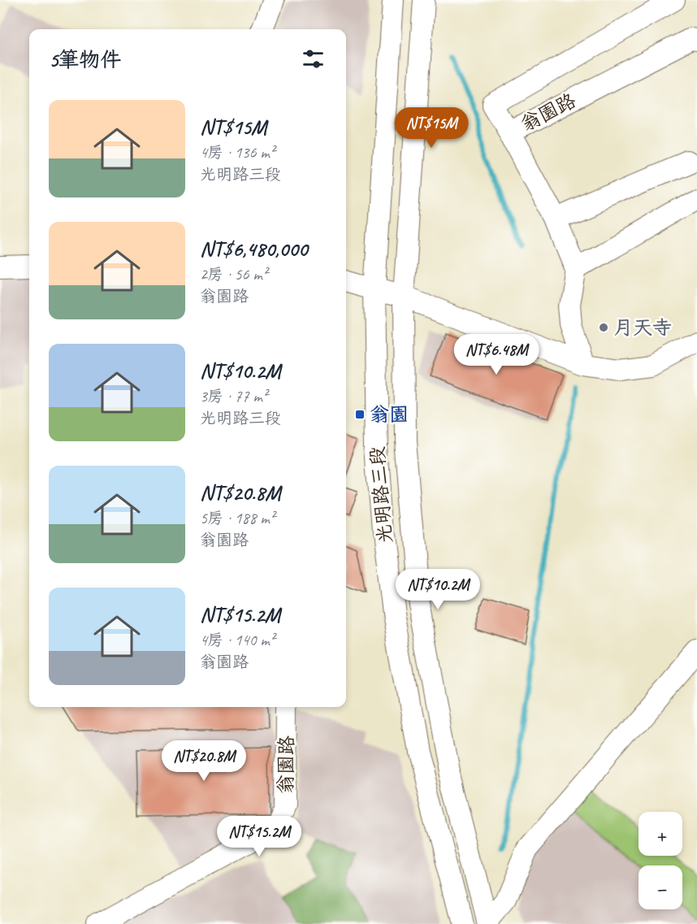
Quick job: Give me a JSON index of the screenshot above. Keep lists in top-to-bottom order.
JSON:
{
  "streets": {
    "street": ["翁園路", "光明路三段"]
  },
  "places": {
    "other": ["月天寺"],
    "transit": ["翁園"]
  },
  "page": {
    "heading": "5筆物件",
    "list": [
      {
        "name": "NT$15M",
        "note": "4房 · 136 m² · 光明路三段"
      },
      {
        "name": "NT$6,480,000",
        "note": "2房 · 56 m² · 翁園路"
      },
      {
        "name": "NT$10.2M",
        "note": "3房 · 77 m² · 光明路三段"
      },
      {
        "name": "NT$20.8M",
        "note": "5房 · 188 m² · 翁園路"
      },
      {
        "name": "NT$15.2M",
        "note": "4房 · 140 m² · 翁園路"
      }
    ],
    "price": [
      "NT$15M",
      "NT$6.48M",
      "NT$10.2M",
      "NT$20.8M",
      "NT$15.2M"
    ],
    "map_buttons": ["+", "−"]
  }
}
